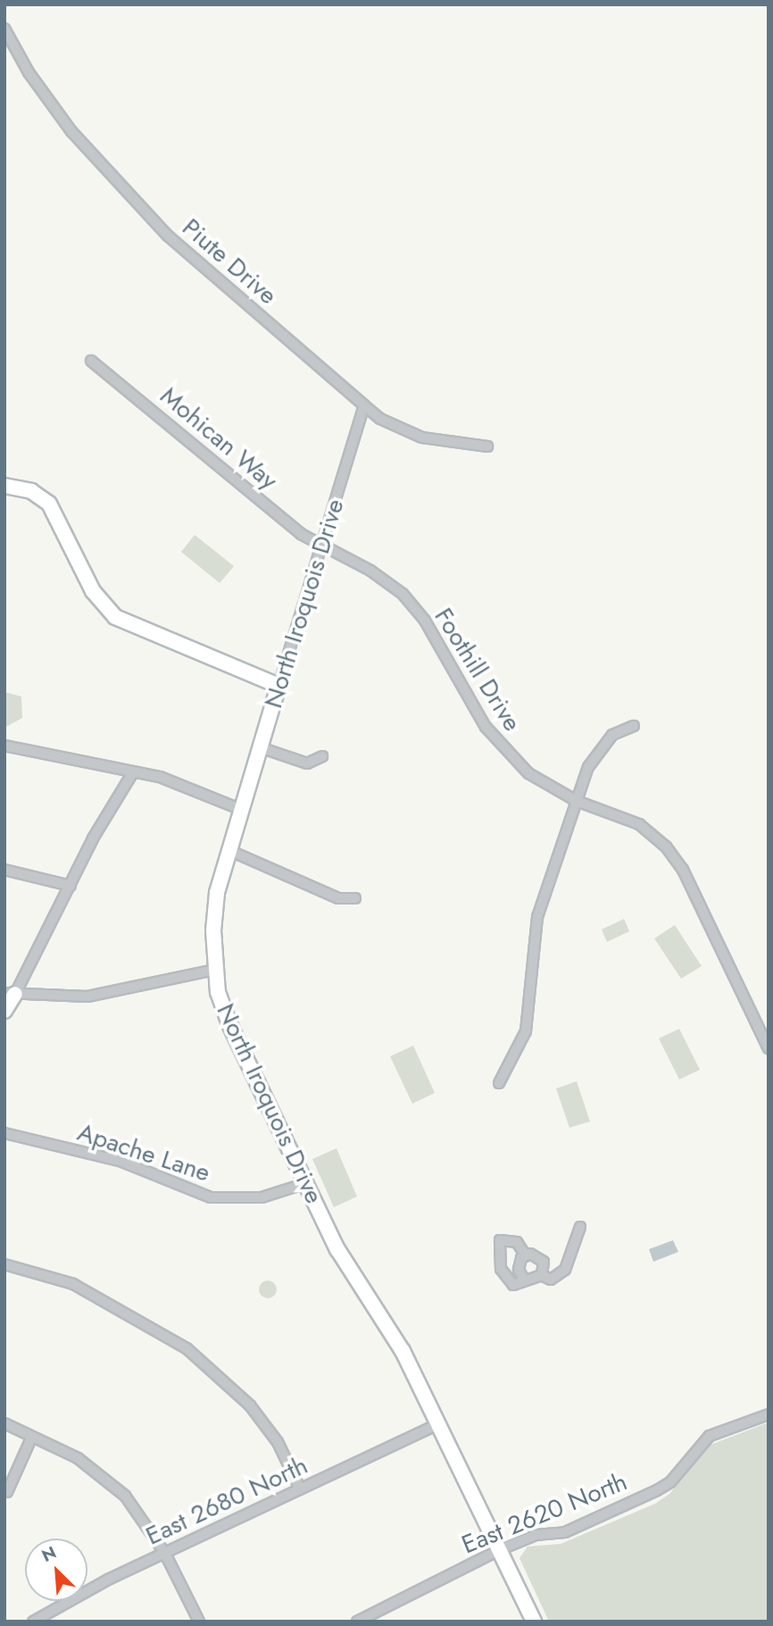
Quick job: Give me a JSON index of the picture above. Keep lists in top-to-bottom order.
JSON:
{
  "streets": {
    "street": [
      "Piute Drive",
      "Mohican Way",
      "North Iroquois Drive",
      "Foothill Drive",
      "Apache Lane",
      "East 2680 North",
      "East 2620 North"
    ]
  },
  "crossings": [
    ["Piute Drive", "North Iroquois Drive"],
    ["Mohican Way", "North Iroquois Drive"],
    ["Mohican Way", "Foothill Drive"],
    ["North Iroquois Drive", "Foothill Drive"],
    ["North Iroquois Drive", "Apache Lane"],
    ["North Iroquois Drive", "East 2680 North"],
    ["North Iroquois Drive", "East 2620 North"]
  ],
  "north": "top left"
}
